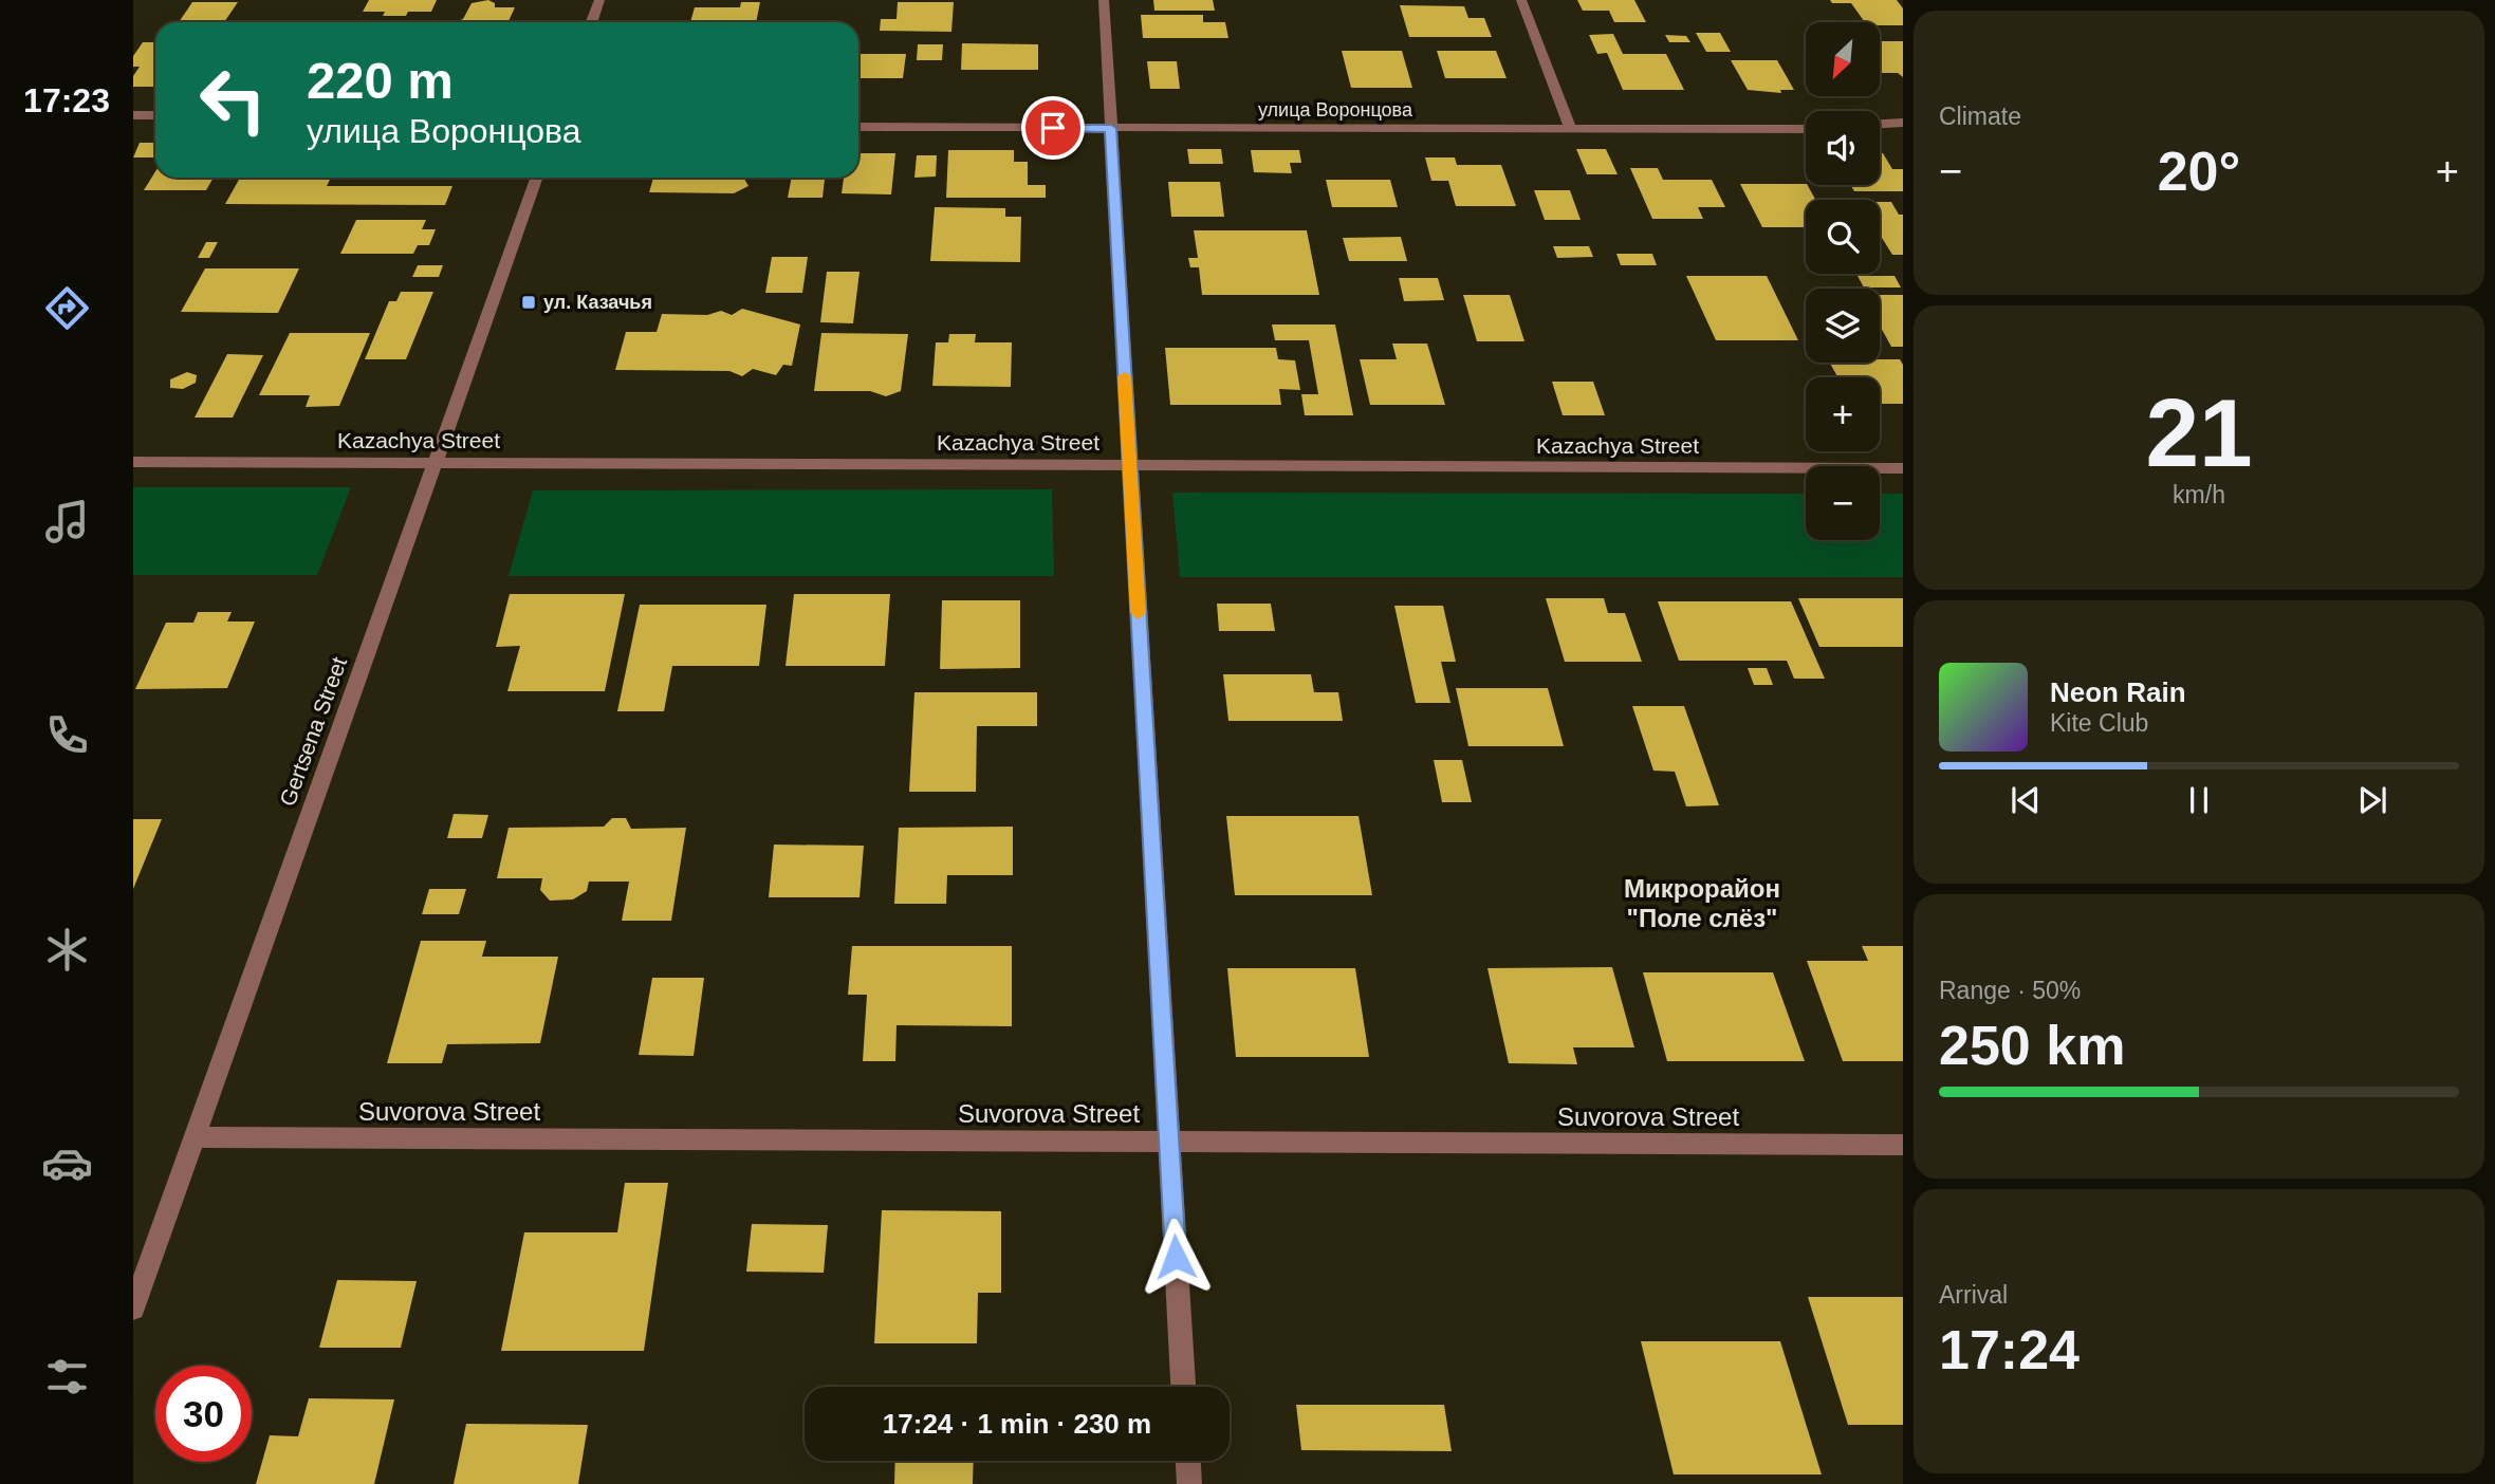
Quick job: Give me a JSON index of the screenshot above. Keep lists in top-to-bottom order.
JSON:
{
  "streets": {
    "street": [
      "улица Воронцова",
      "Kazachya Street",
      "Gertsena Street",
      "Suvorova Street"
    ]
  },
  "crossings": [
    ["Kazachya Street", "Gertsena Street"],
    ["Gertsena Street", "Suvorova Street"]
  ],
  "districts": ["Микрорайон \"Поле слёз\""],
  "places": {
    "transit": ["ул. Казачья"]
  },
  "north": "bottom left",
  "page": {
    "tabs": "17:23",
    "tile": [
      "Climate",
      ["21", "km/h"],
      ["Range · 50%", "250 km"],
      ["Arrival", "17:24"]
    ],
    "map_buttons": ["+", "−"],
    "turn": ["220 m", "улица Воронцова"],
    "heat": ["−", "20°", "+"],
    "song": ["Neon Rain", "Kite Club"],
    "limit": "30",
    "trip": "17:24 · 1 min · 230 m"
  }
}
